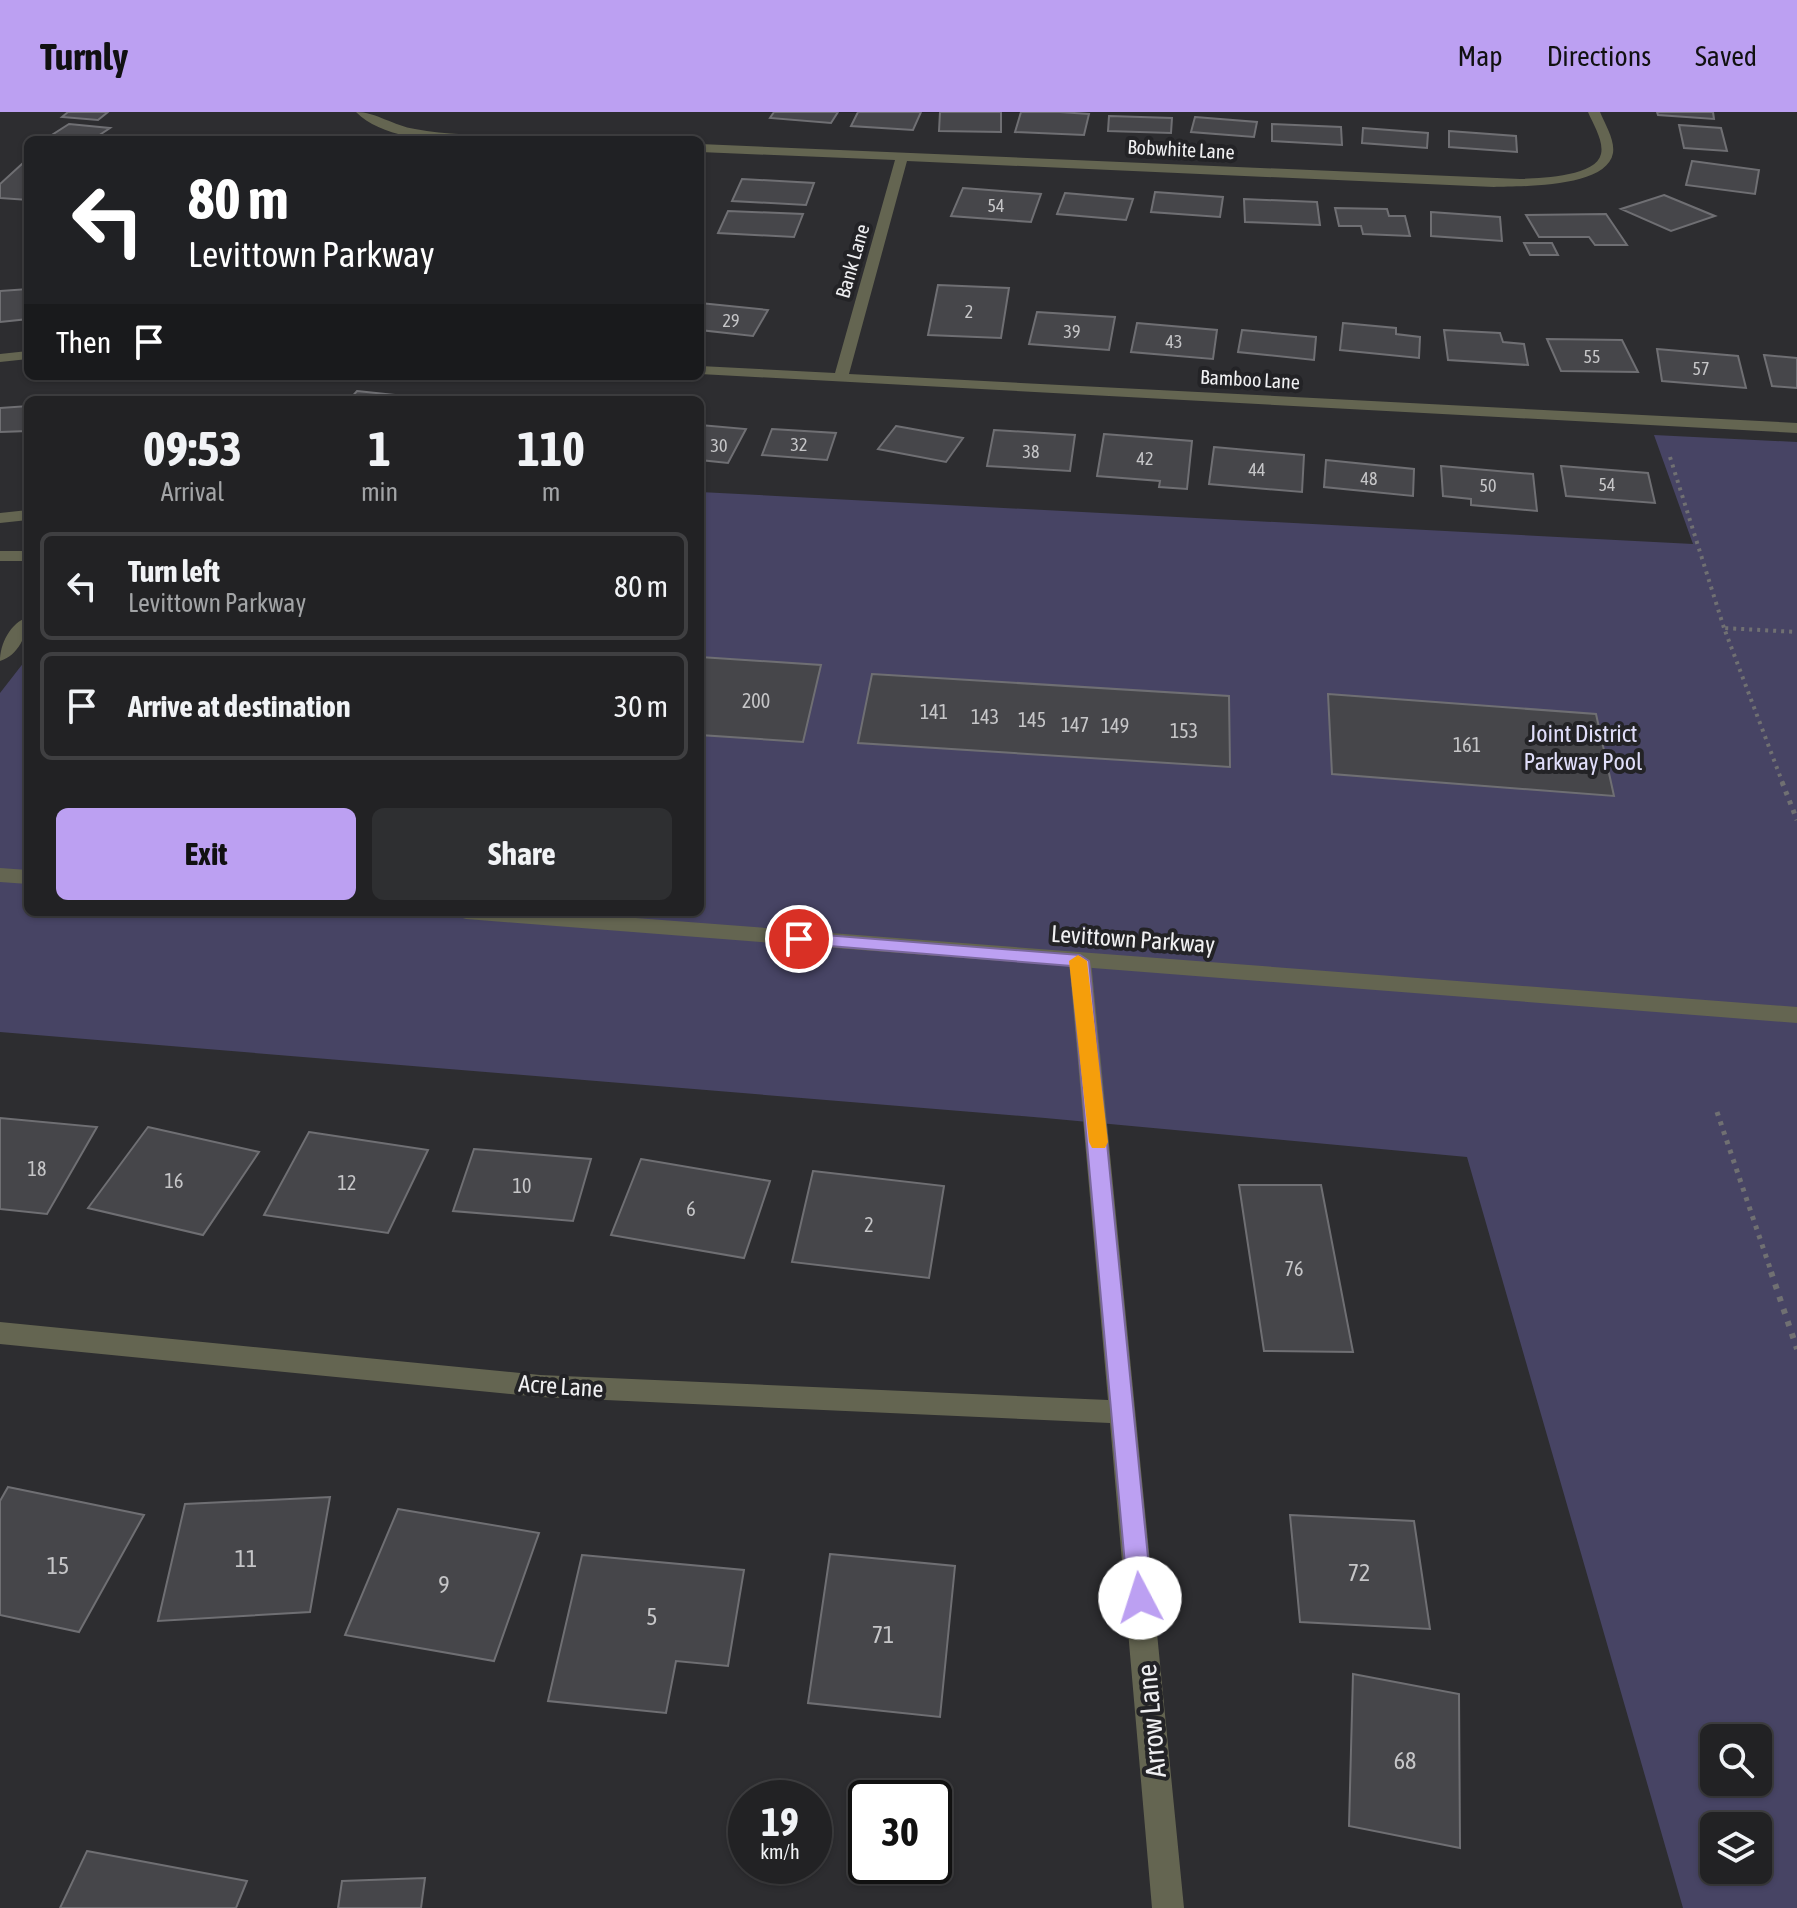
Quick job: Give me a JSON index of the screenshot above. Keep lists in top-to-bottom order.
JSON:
{
  "streets": {
    "street": [
      "Bobwhite Lane",
      "Bank Lane",
      "Bamboo Lane",
      "Levittown Parkway",
      "Acre Lane",
      "Arrow Lane"
    ]
  },
  "crossings": [
    ["Bobwhite Lane", "Bank Lane"],
    ["Bank Lane", "Bamboo Lane"],
    ["Levittown Parkway", "Arrow Lane"],
    ["Acre Lane", "Arrow Lane"]
  ],
  "parks": ["Joint District Parkway Pool"],
  "house_numbers": [
    "54",
    "2",
    "29",
    "39",
    "43",
    "55",
    "57",
    "32",
    "30",
    "38",
    "42",
    "44",
    "48",
    "54",
    "50",
    "200",
    "141",
    "143",
    "145",
    "147",
    "149",
    "153",
    "161",
    "18",
    "16",
    "12",
    "10",
    "6",
    "2",
    "76",
    "11",
    "15",
    "72",
    "9",
    "5",
    "71",
    "68"
  ],
  "page": {
    "header": "Turnly",
    "nav": ["Map", "Directions", "Saved"],
    "turn": ["80 m", "Levittown Parkway"],
    "then": "Then",
    "eta": [
      "09:53",
      "Arrival",
      "1",
      "min",
      "110",
      "m"
    ],
    "list": [
      {
        "name": "Turn left",
        "note": "Levittown Parkway",
        "value": "80 m"
      },
      {
        "name": "Arrive at destination",
        "value": "30 m"
      }
    ],
    "buttons": ["Exit", "Share"],
    "speed": "19 km/h",
    "limit": "30"
  }
}
